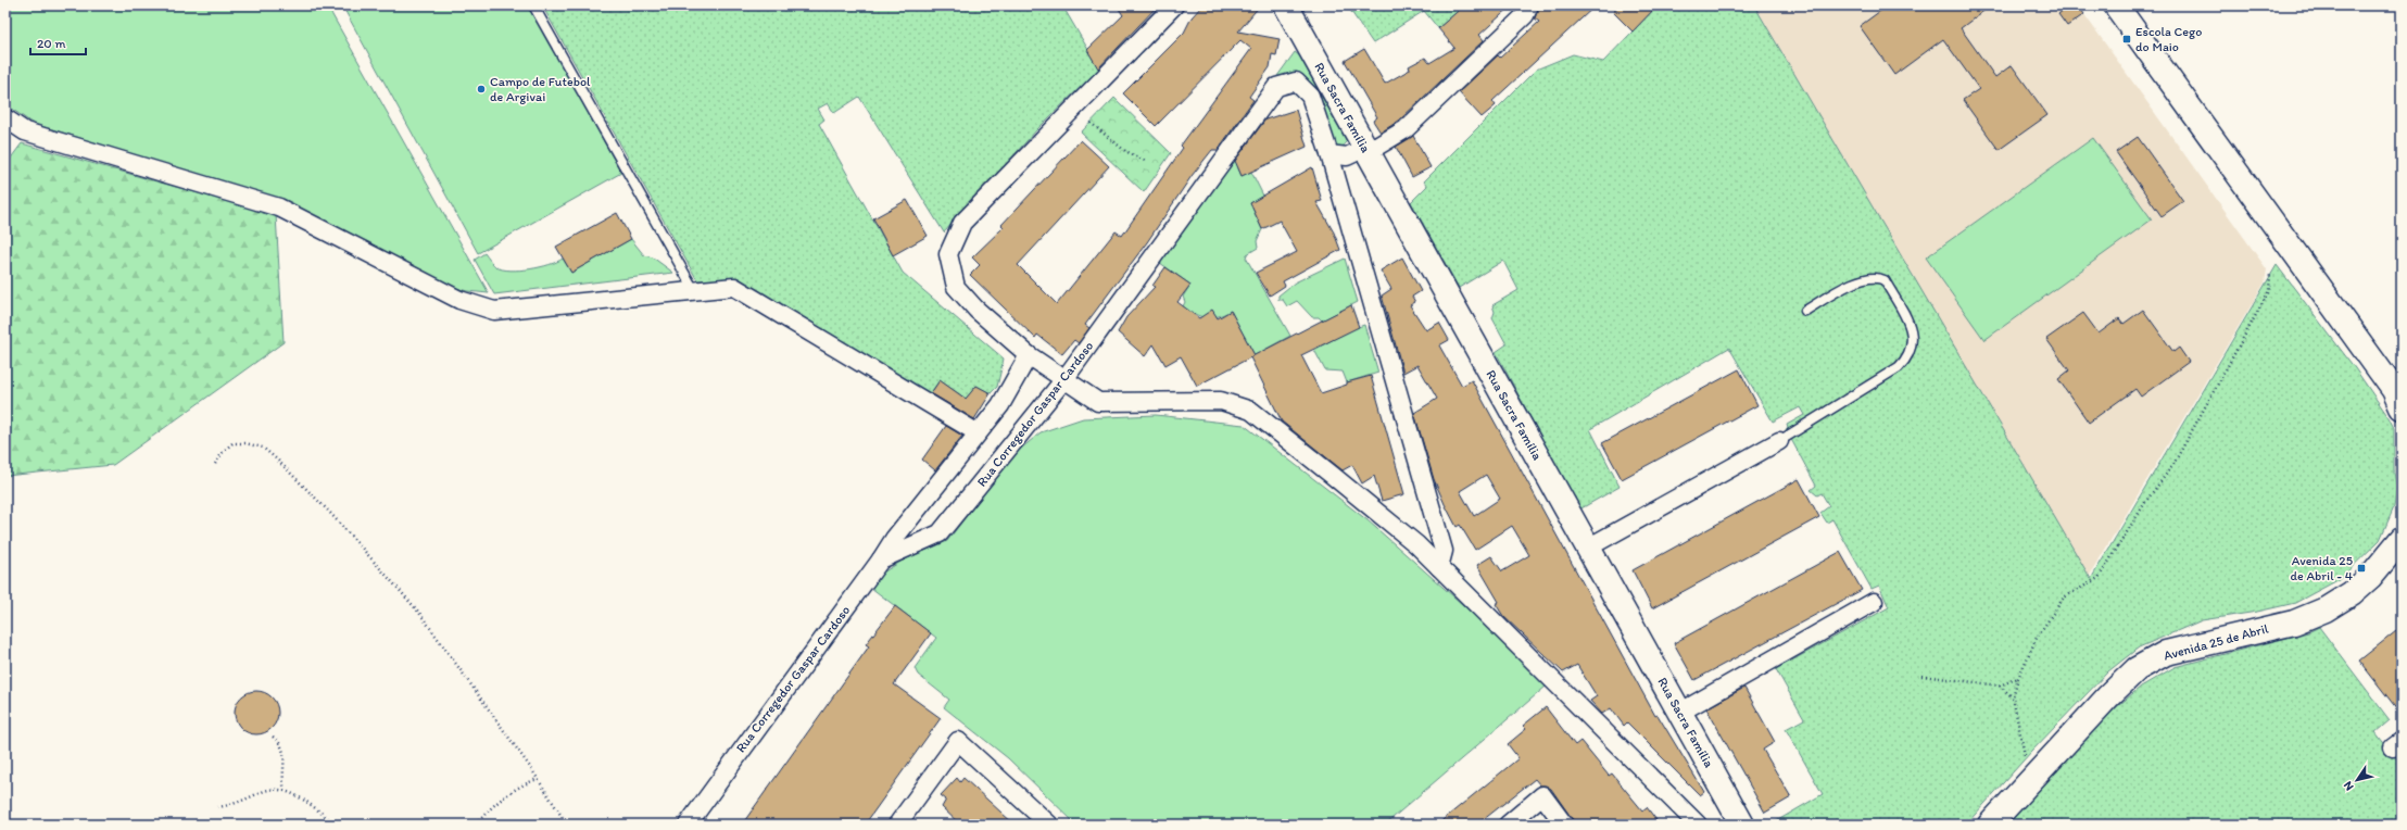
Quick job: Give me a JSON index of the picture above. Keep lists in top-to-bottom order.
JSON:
{
  "streets": {
    "street": ["Rua Sacra Família", "Rua Corregedor Gaspar Cardoso", "Avenida 25 de Abril"]
  },
  "places": {
    "transit": ["Escola Cego do Maio", "Avenida 25 de Abril - 4"],
    "other": ["Campo de Futebol de Argivai"]
  },
  "scale_bar": "20 m",
  "north": "bottom left"
}
